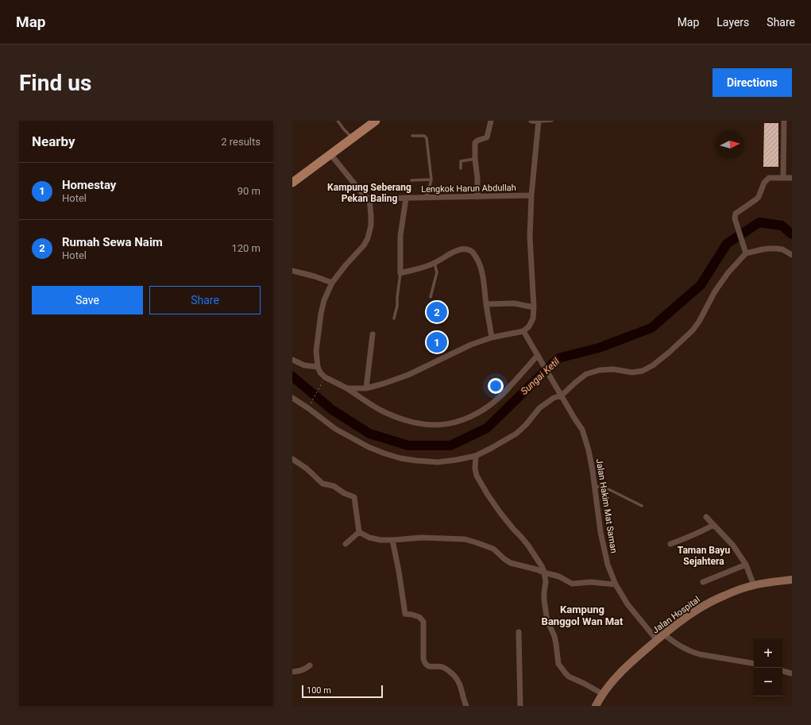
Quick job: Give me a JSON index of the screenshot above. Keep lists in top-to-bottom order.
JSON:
{
  "streets": {
    "main road": ["Jalan Hospital"],
    "street": ["Lengkok Harun Abdullah", "Jalan Hakim Mat Saman"]
  },
  "crossings": [
    ["Jalan Hakim Mat Saman", "Jalan Hospital"]
  ],
  "districts": ["Kampung Seberang Pekan Baling", "Taman Bayu Sejahtera", "Kampung Banggol Wan Mat"],
  "water": ["Sungai Ketil"],
  "scale_bar": "100 m",
  "north": "right",
  "page": {
    "header": "Map",
    "nav": ["Map", "Layers", "Share"],
    "buttons": [
      "Directions",
      ["Save", "Share"]
    ],
    "title": "Find us",
    "heading": ["Nearby", "2 results"],
    "list": [
      {
        "mark": "1",
        "name": "Homestay",
        "note": "Hotel",
        "value": "90 m"
      },
      {
        "mark": "2",
        "name": "Rumah Sewa Naim",
        "note": "Hotel",
        "value": "120 m"
      }
    ],
    "pins": ["2", "1"],
    "map_buttons": ["+", "−"],
    "scale": "100 m"
  }
}
